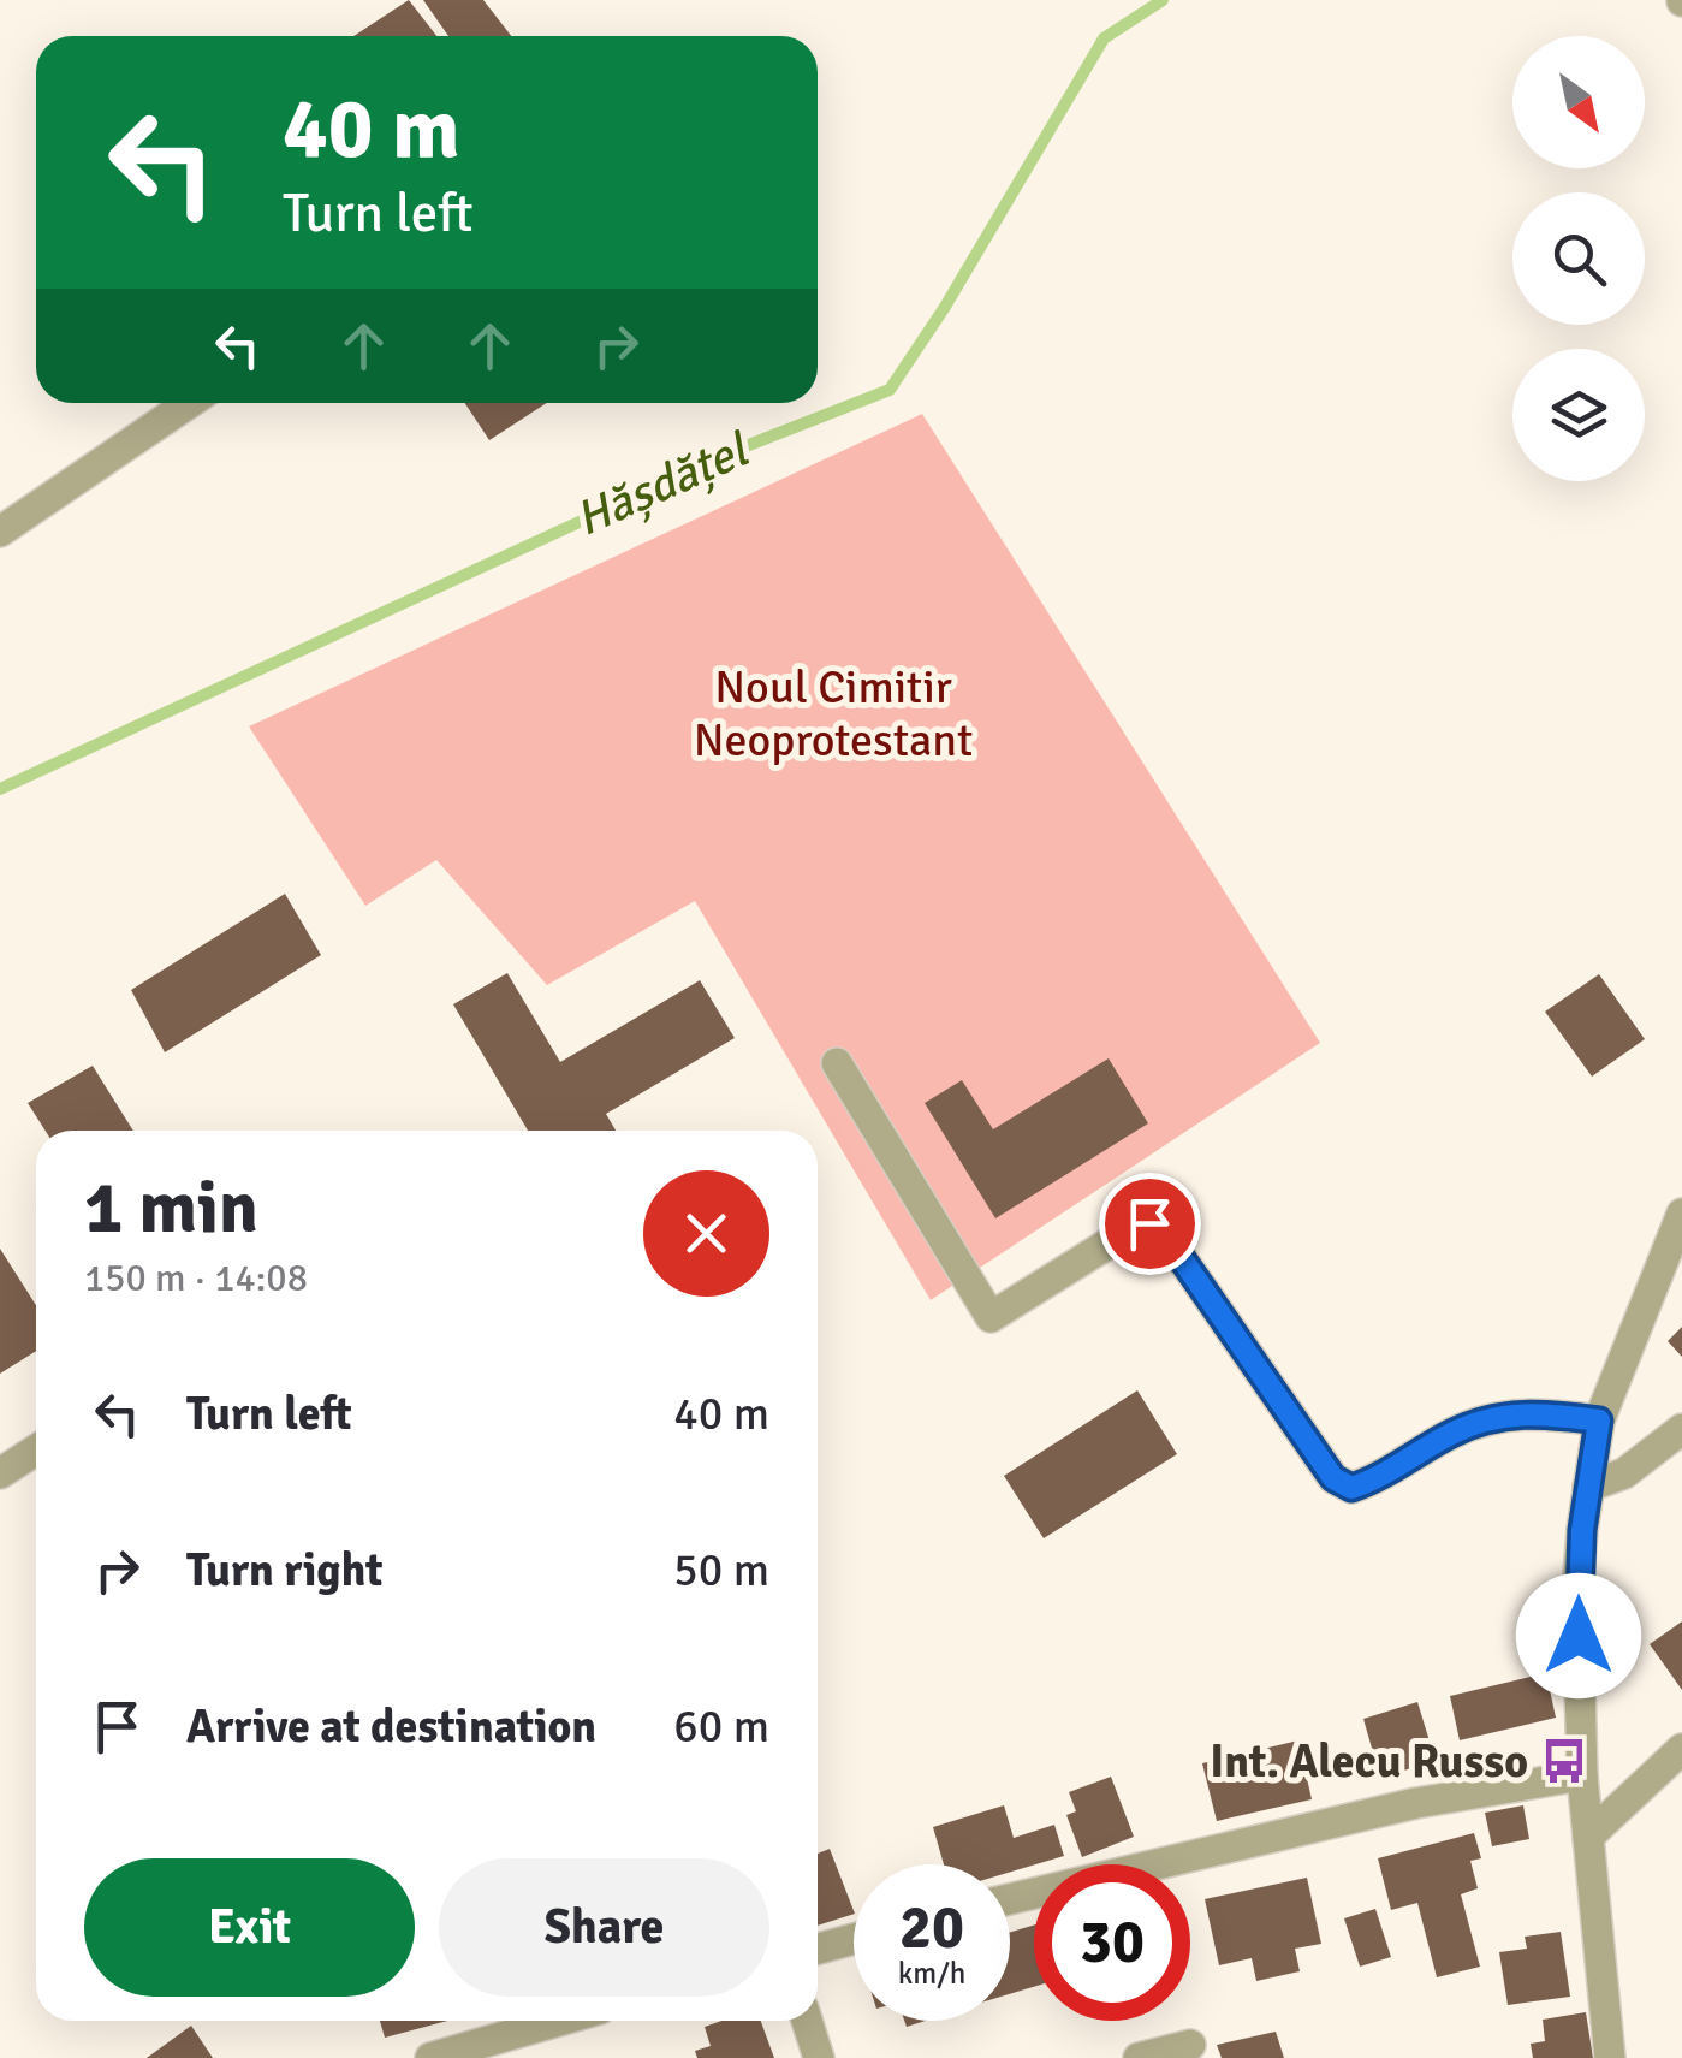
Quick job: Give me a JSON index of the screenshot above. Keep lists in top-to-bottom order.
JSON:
{
  "water": ["Hășdățel"],
  "parks": ["Noul Cimitir Neoprotestant"],
  "places": {
    "bus stop": ["Int. Alecu Russo"]
  },
  "north": "bottom right",
  "page": {
    "turn": ["40 m", "Turn left"],
    "heading": ["1 min", "150 m · 14:08"],
    "list": [
      {
        "name": "Turn left",
        "value": "40 m"
      },
      {
        "name": "Turn right",
        "value": "50 m"
      },
      {
        "name": "Arrive at destination",
        "value": "60 m"
      }
    ],
    "buttons": ["Exit", "Share"],
    "speed": "20 km/h",
    "limit": "30"
  }
}
